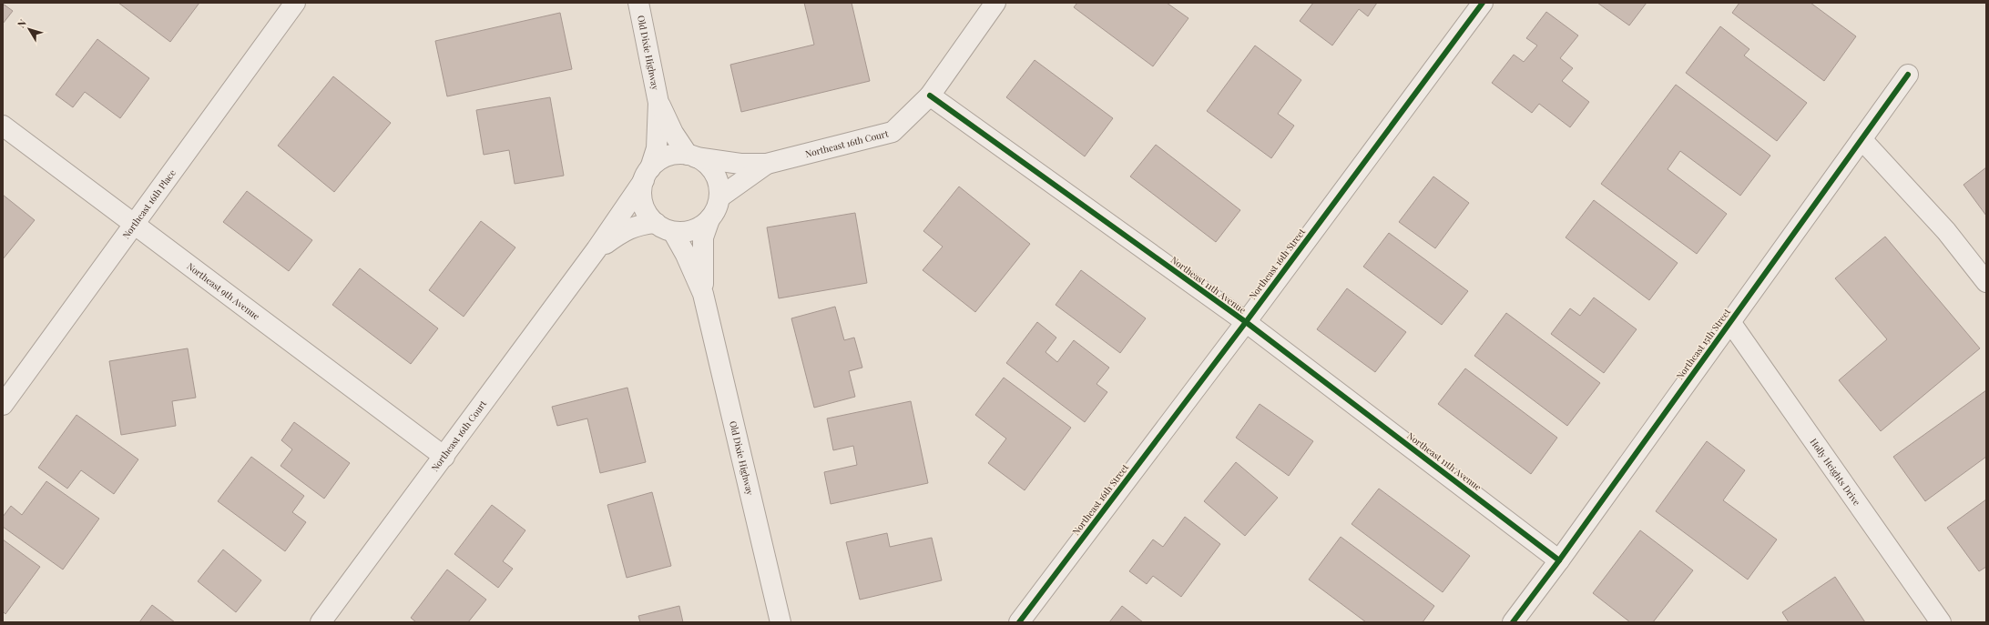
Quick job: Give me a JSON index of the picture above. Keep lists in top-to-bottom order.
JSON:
{
  "streets": {
    "street": [
      "Old Dixie Highway",
      "Northeast 16th Court",
      "Northeast 16th Place",
      "Northeast 16th Street",
      "Northeast 11th Avenue",
      "Northeast 9th Avenue",
      "Northeast 15th Street",
      "Holly Heights Drive"
    ]
  },
  "crossings": [
    ["Old Dixie Highway", "Northeast 16th Court"],
    ["Northeast 16th Court", "Northeast 11th Avenue"],
    ["Northeast 16th Court", "Northeast 9th Avenue"],
    ["Northeast 16th Place", "Northeast 9th Avenue"],
    ["Northeast 16th Street", "Northeast 11th Avenue"],
    ["Northeast 11th Avenue", "Northeast 15th Street"],
    ["Northeast 15th Street", "Holly Heights Drive"]
  ],
  "north": "top left"
}
